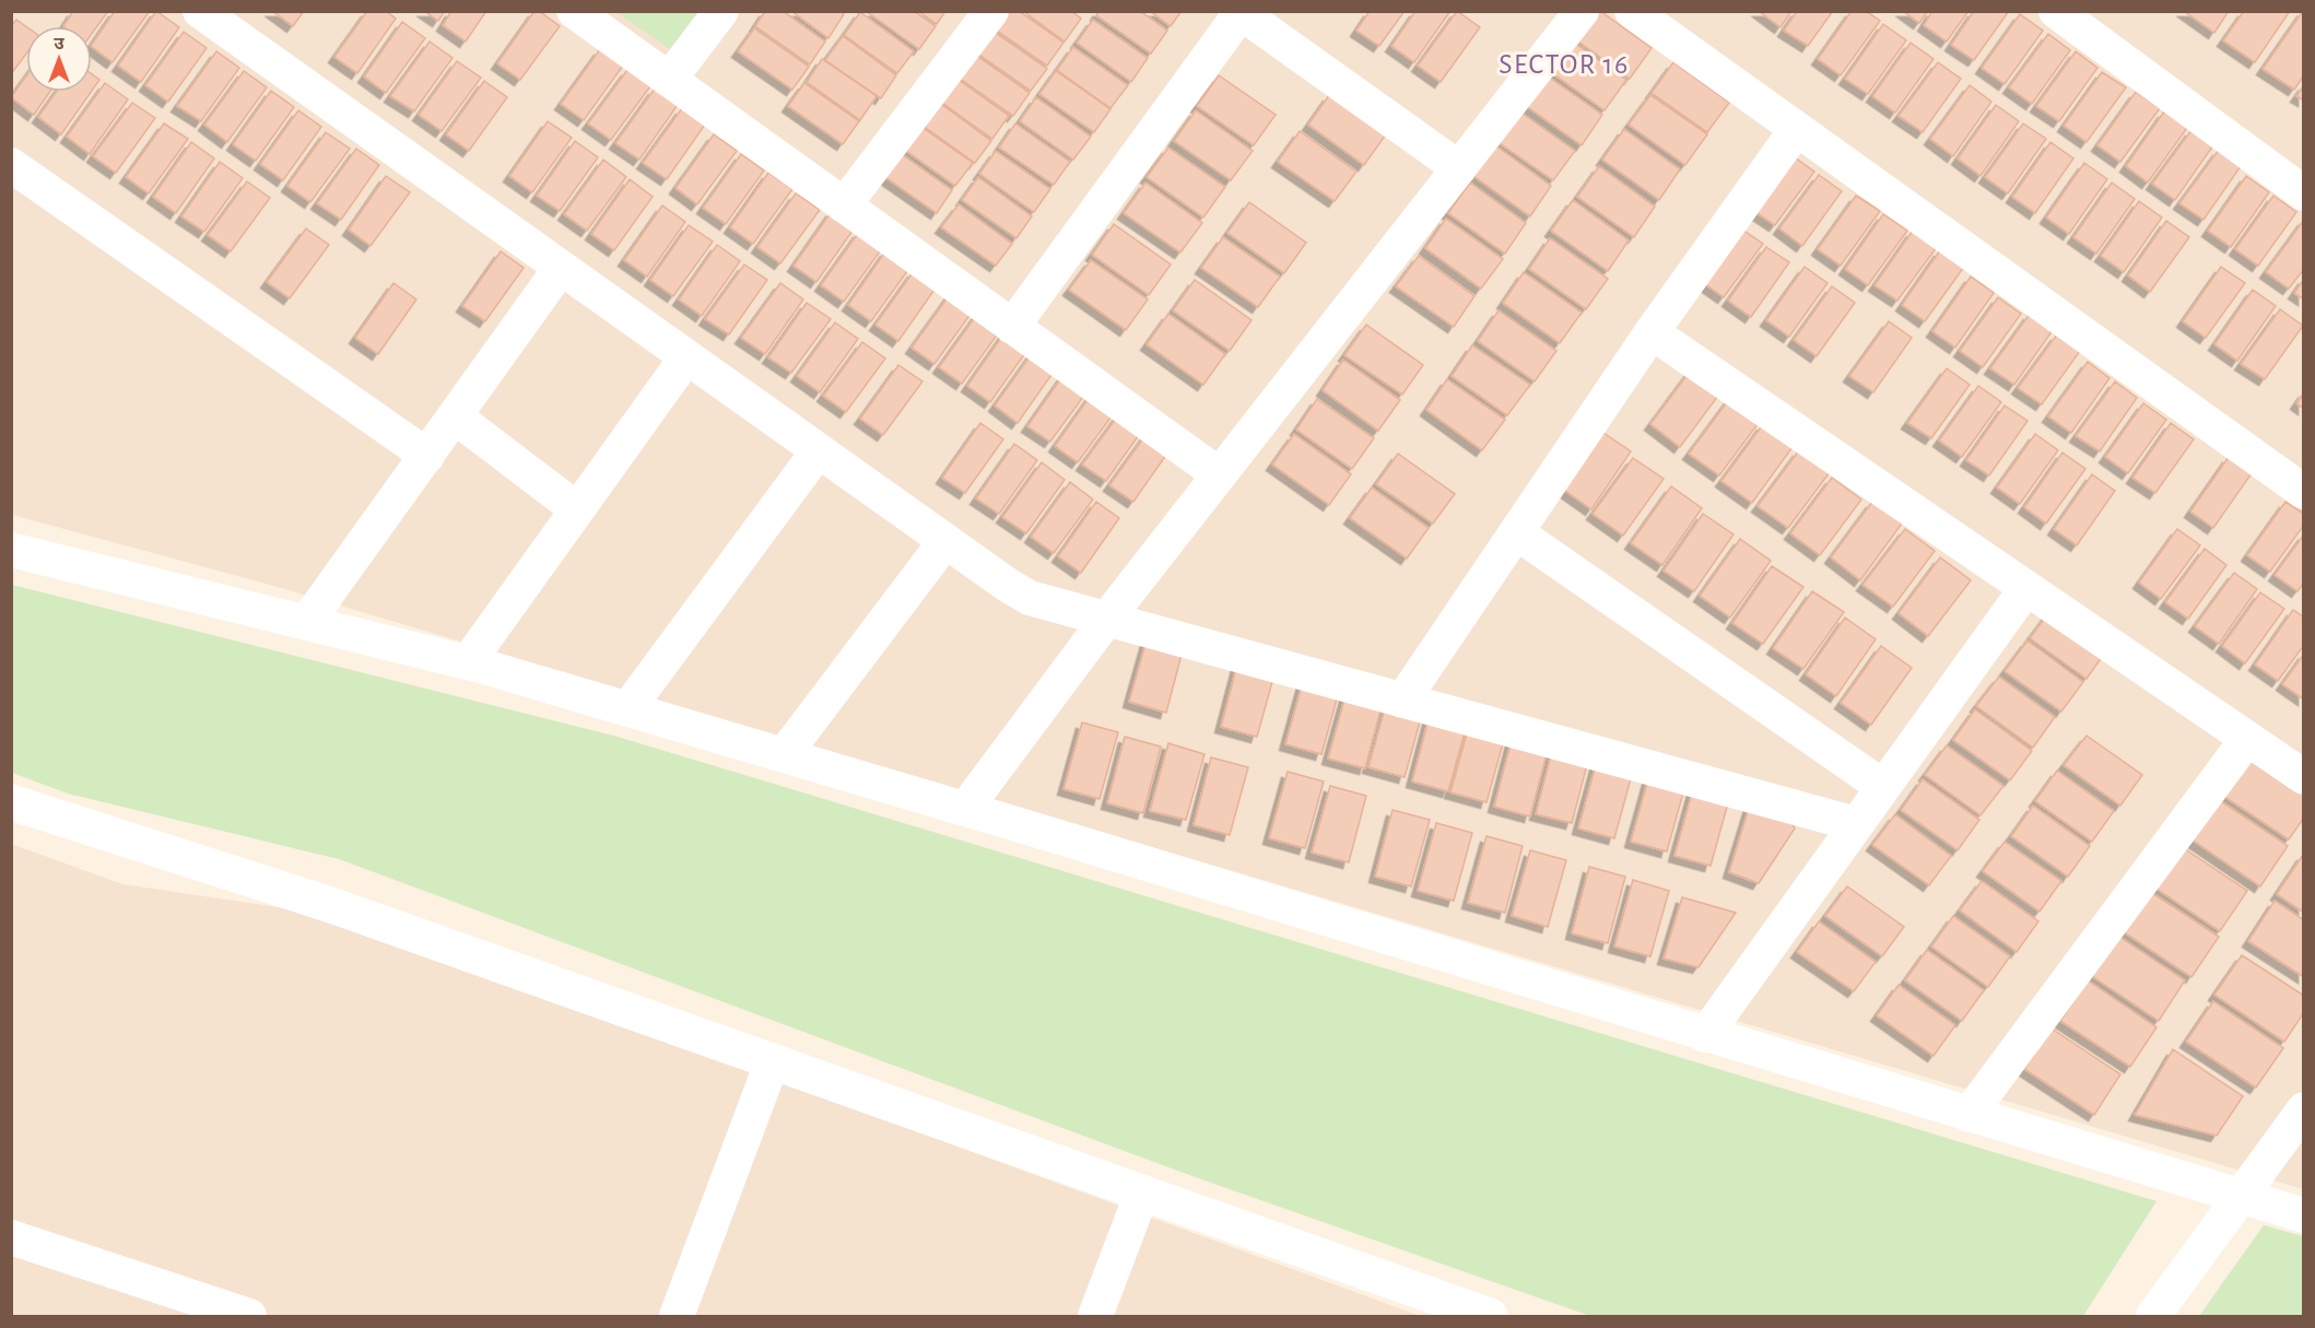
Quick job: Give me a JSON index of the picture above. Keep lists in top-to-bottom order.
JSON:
{
  "districts": ["SECTOR 16"],
  "north": "top"
}
